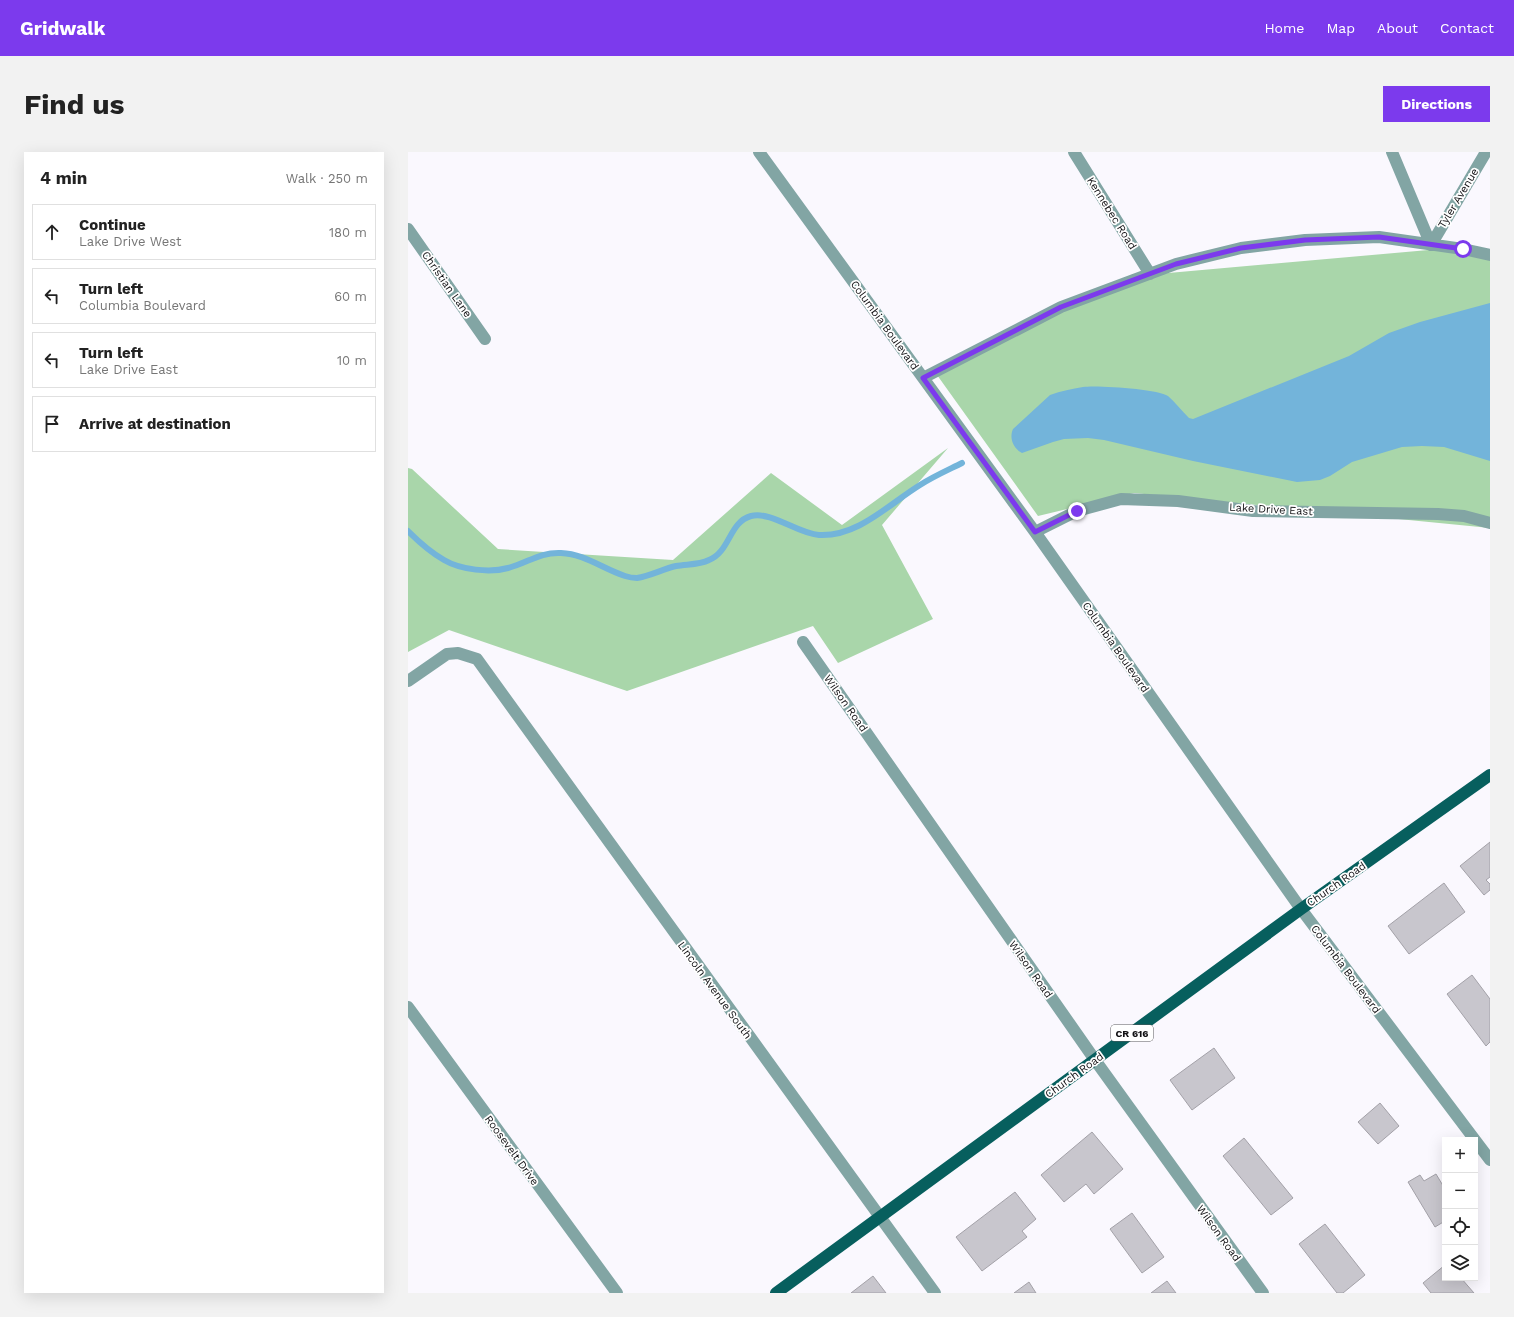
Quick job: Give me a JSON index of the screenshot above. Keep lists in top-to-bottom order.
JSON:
{
  "streets": {
    "main road": ["Church Road", "CR 616"],
    "street": [
      "Tyler Avenue",
      "Kennebec Road",
      "Christian Lane",
      "Columbia Boulevard",
      "Lake Drive East",
      "Wilson Road",
      "Lincoln Avenue South",
      "Roosevelt Drive"
    ]
  },
  "crossings": [
    ["Columbia Boulevard", "Lake Drive East"],
    ["Columbia Boulevard", "Church Road"],
    ["Wilson Road", "Church Road"],
    ["Church Road", "Lincoln Avenue South"]
  ],
  "page": {
    "header": "Gridwalk",
    "nav": [
      "Home",
      "Map",
      "About",
      "Contact"
    ],
    "buttons": "Directions",
    "title": "Find us",
    "heading": ["4 min", "Walk · 250 m"],
    "list": [
      ["Continue", "Lake Drive West", "180 m"],
      ["Turn left", "Columbia Boulevard", "60 m"],
      ["Turn left", "Lake Drive East", "10 m"],
      "Arrive at destination"
    ],
    "map_buttons": ["+", "−"]
  }
}
